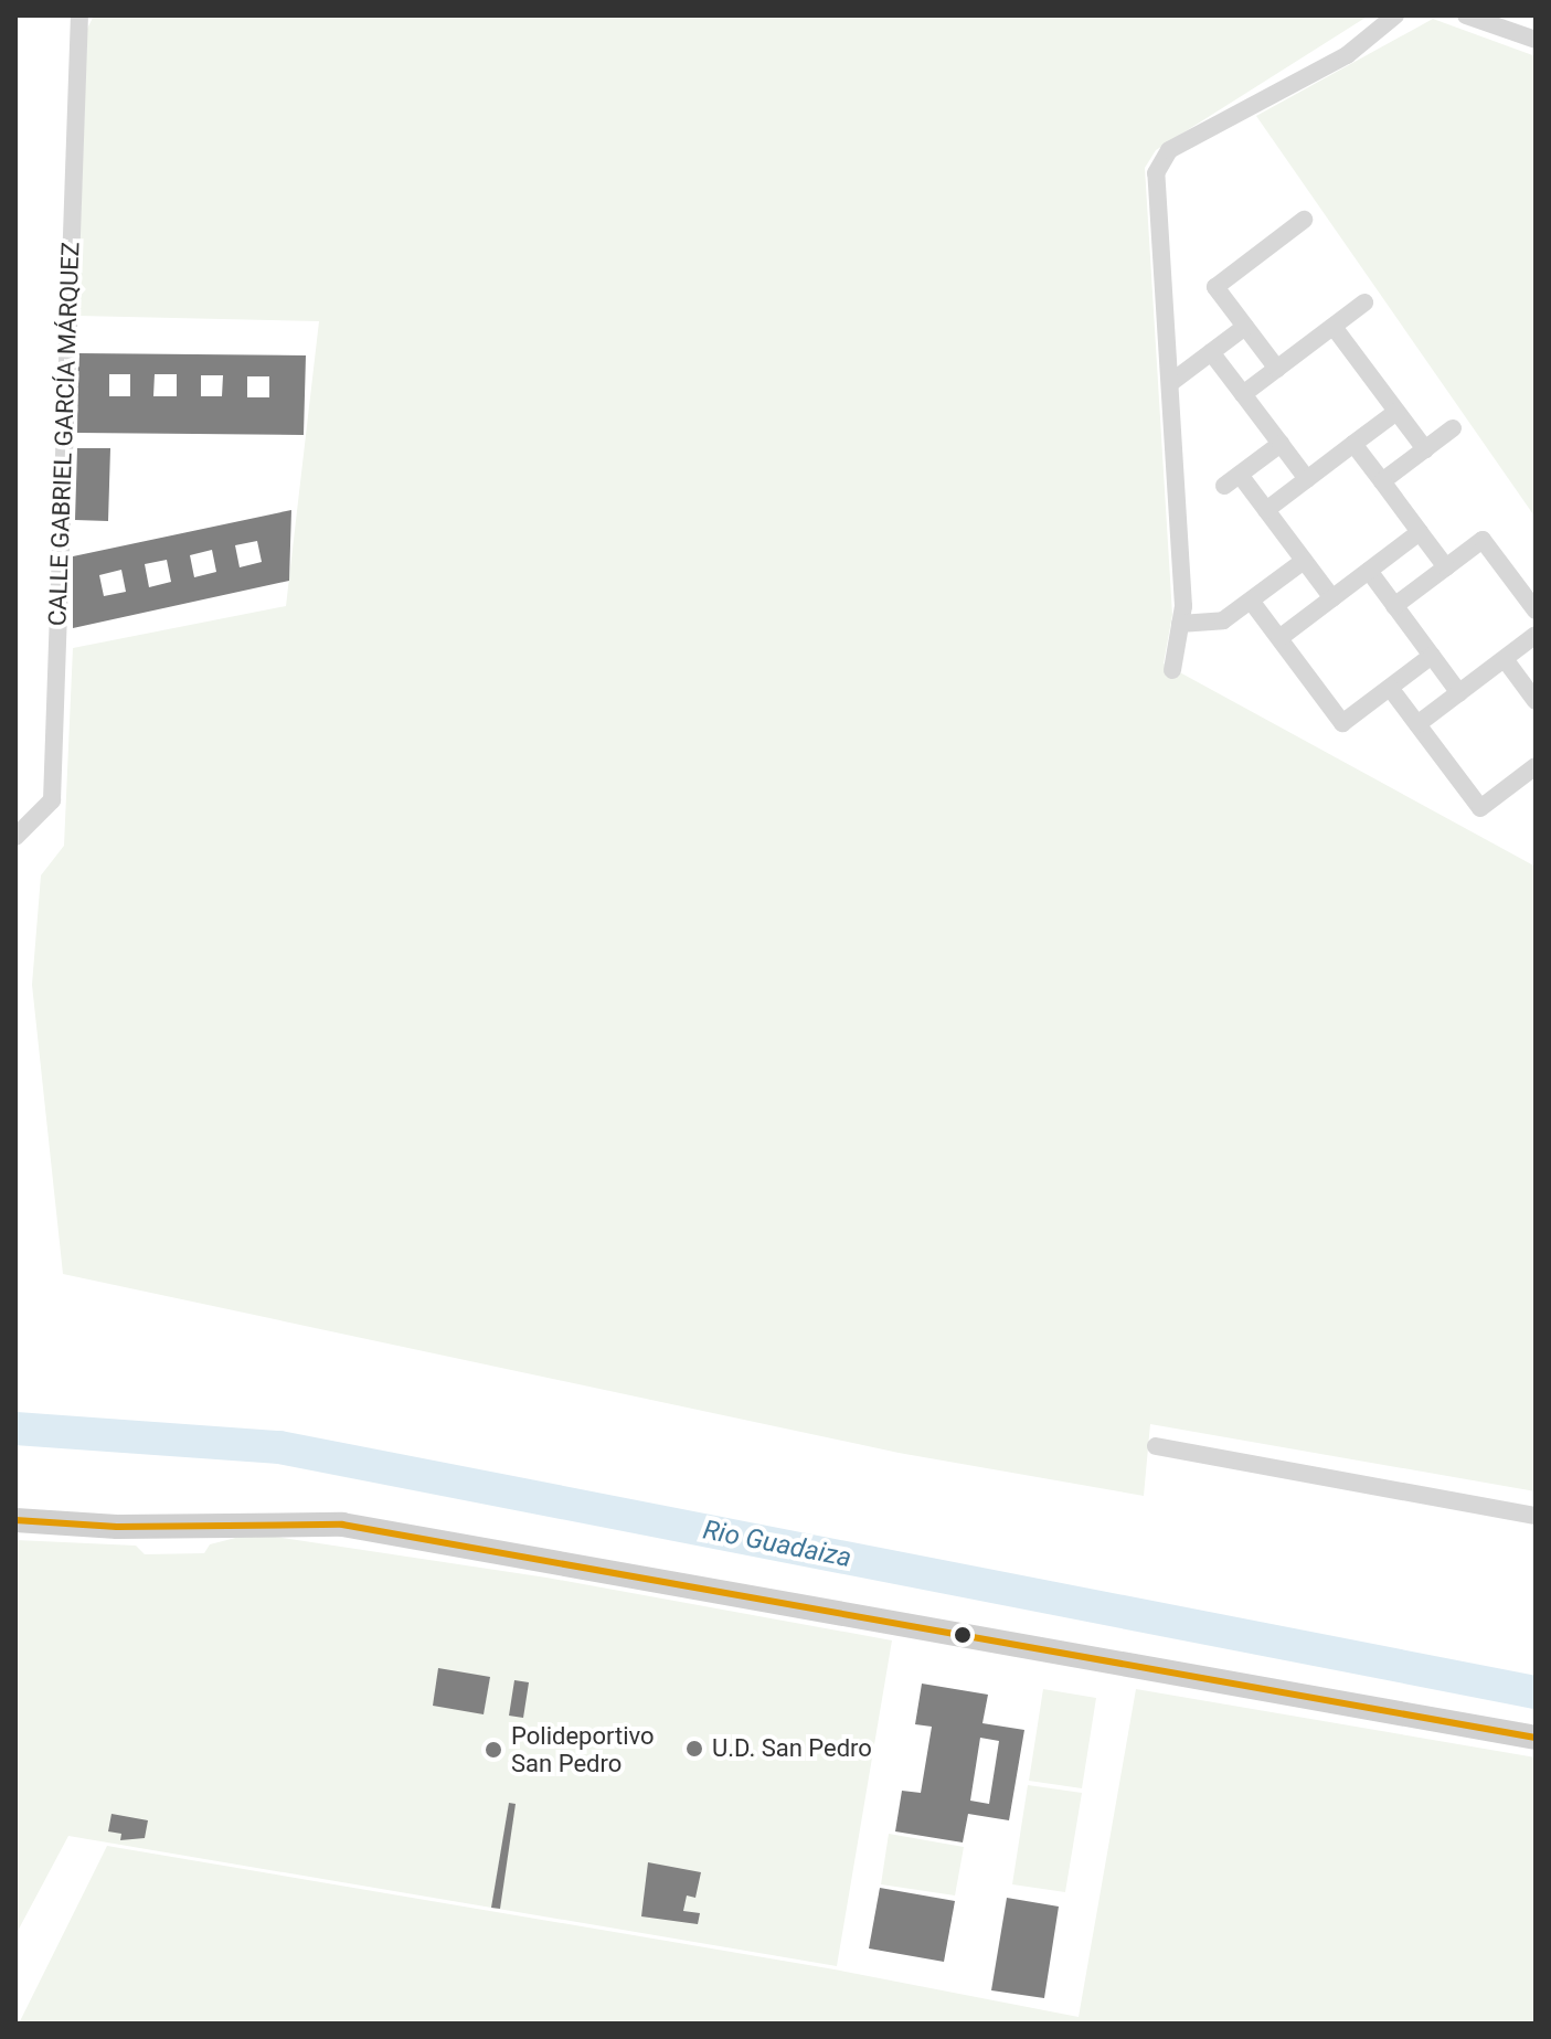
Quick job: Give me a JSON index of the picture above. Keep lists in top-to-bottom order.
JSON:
{
  "streets": {
    "street": ["CALLE GABRIEL GARCÍA MÁRQUEZ"]
  },
  "water": ["Rio Guadaiza"],
  "places": ["U.D. San Pedro", "Polideportivo San Pedro"]
}
